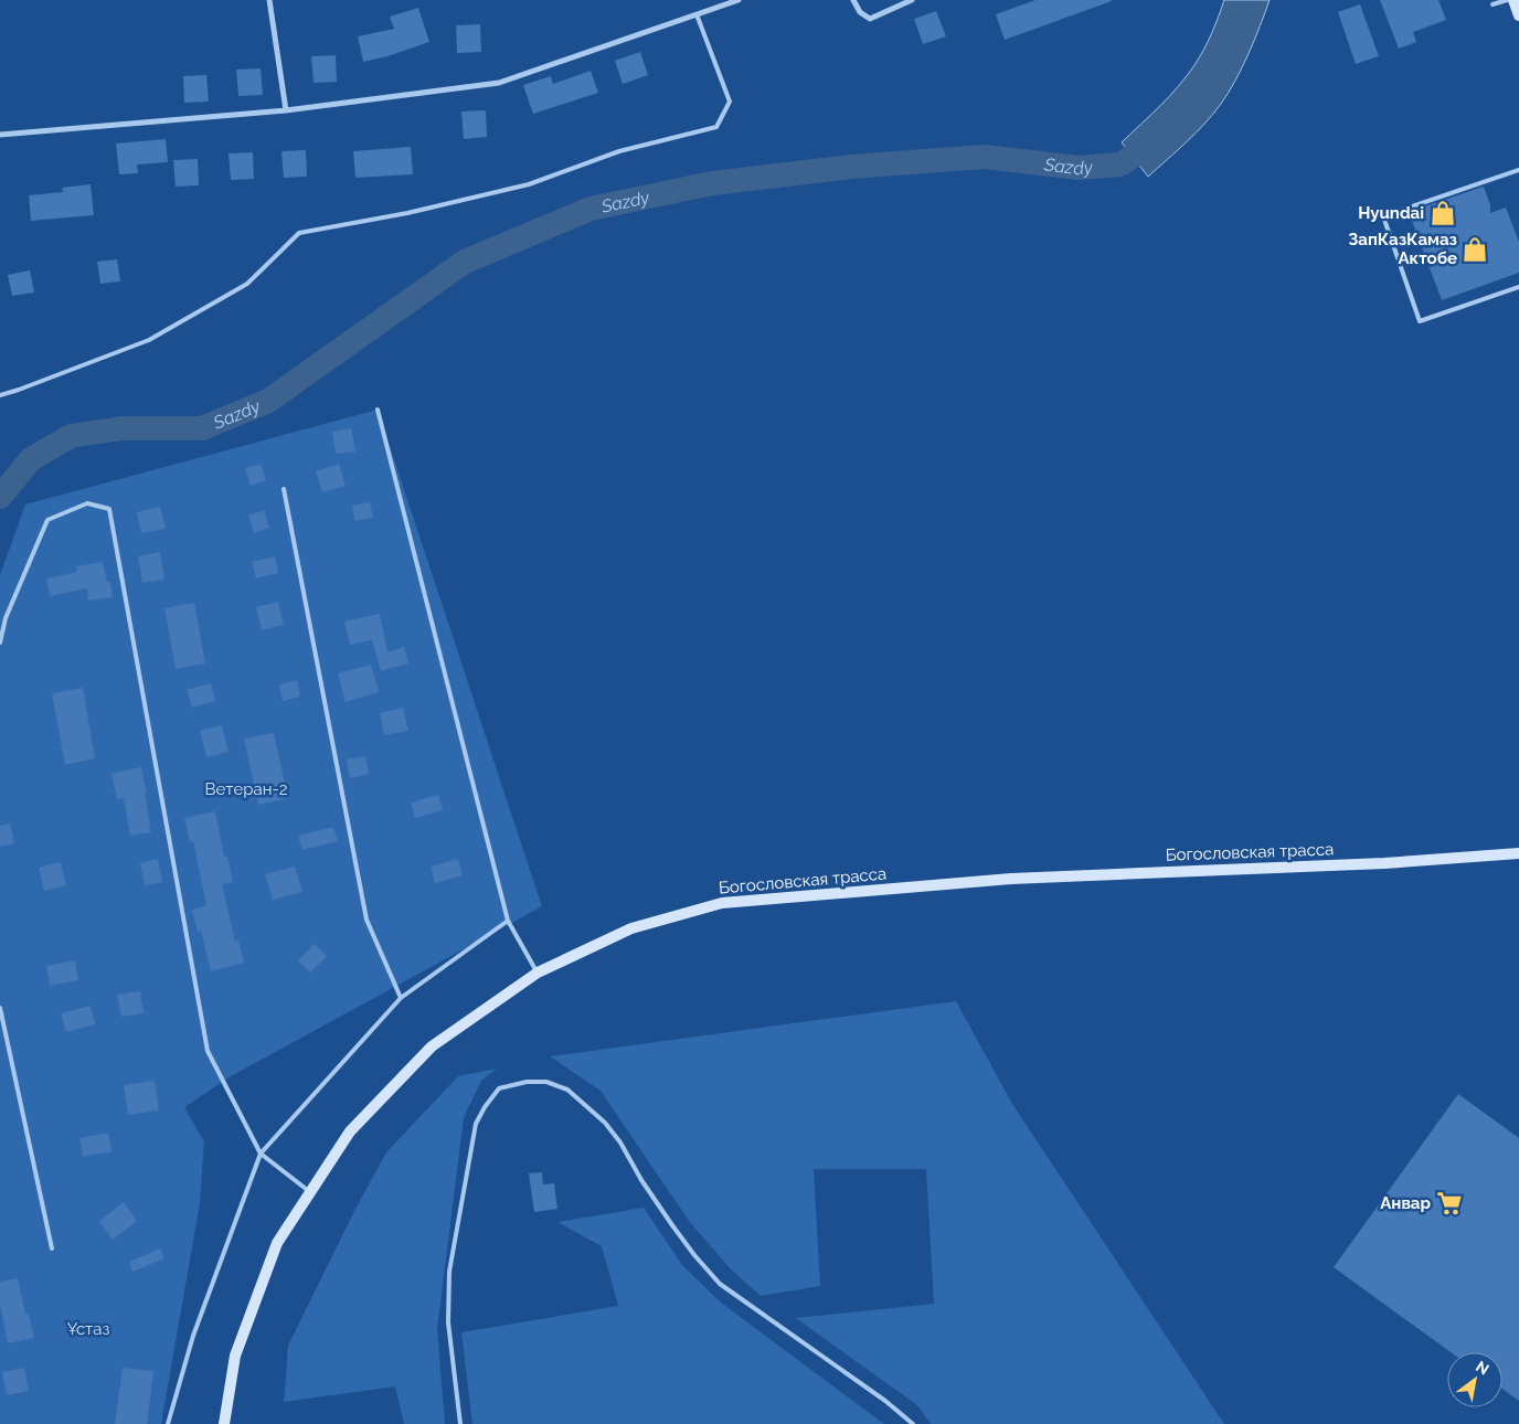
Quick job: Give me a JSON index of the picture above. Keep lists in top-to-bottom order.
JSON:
{
  "streets": {
    "main road": ["Богословская трасса"]
  },
  "water": ["Sazdy"],
  "parks": ["Ветеран-2", "Ұстаз"],
  "places": {
    "shop": ["Hyundai", "ЗапКазКамаз Актобе"],
    "supermarket": ["Анвар"]
  },
  "north": "top right"
}
